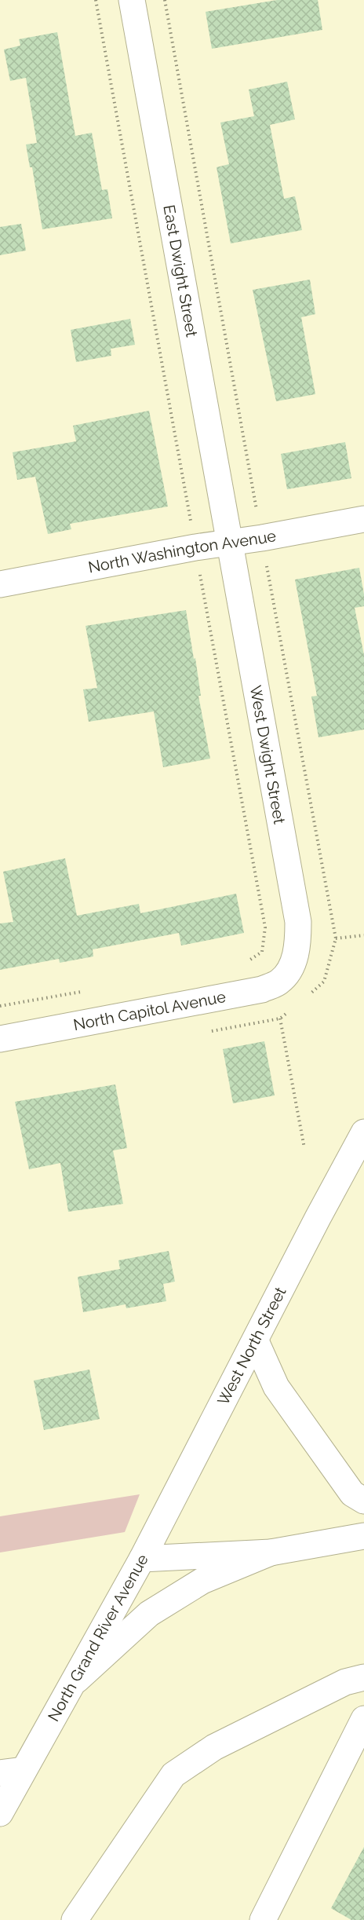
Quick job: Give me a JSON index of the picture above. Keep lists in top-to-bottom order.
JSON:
{
  "streets": {
    "street": [
      "East Dwight Street",
      "North Washington Avenue",
      "West Dwight Street",
      "North Capitol Avenue",
      "West North Street",
      "North Grand River Avenue"
    ]
  },
  "crossings": [
    ["East Dwight Street", "North Washington Avenue"],
    ["East Dwight Street", "West Dwight Street"],
    ["North Washington Avenue", "West Dwight Street"],
    ["West Dwight Street", "North Capitol Avenue"],
    ["West North Street", "North Grand River Avenue"]
  ]
}
